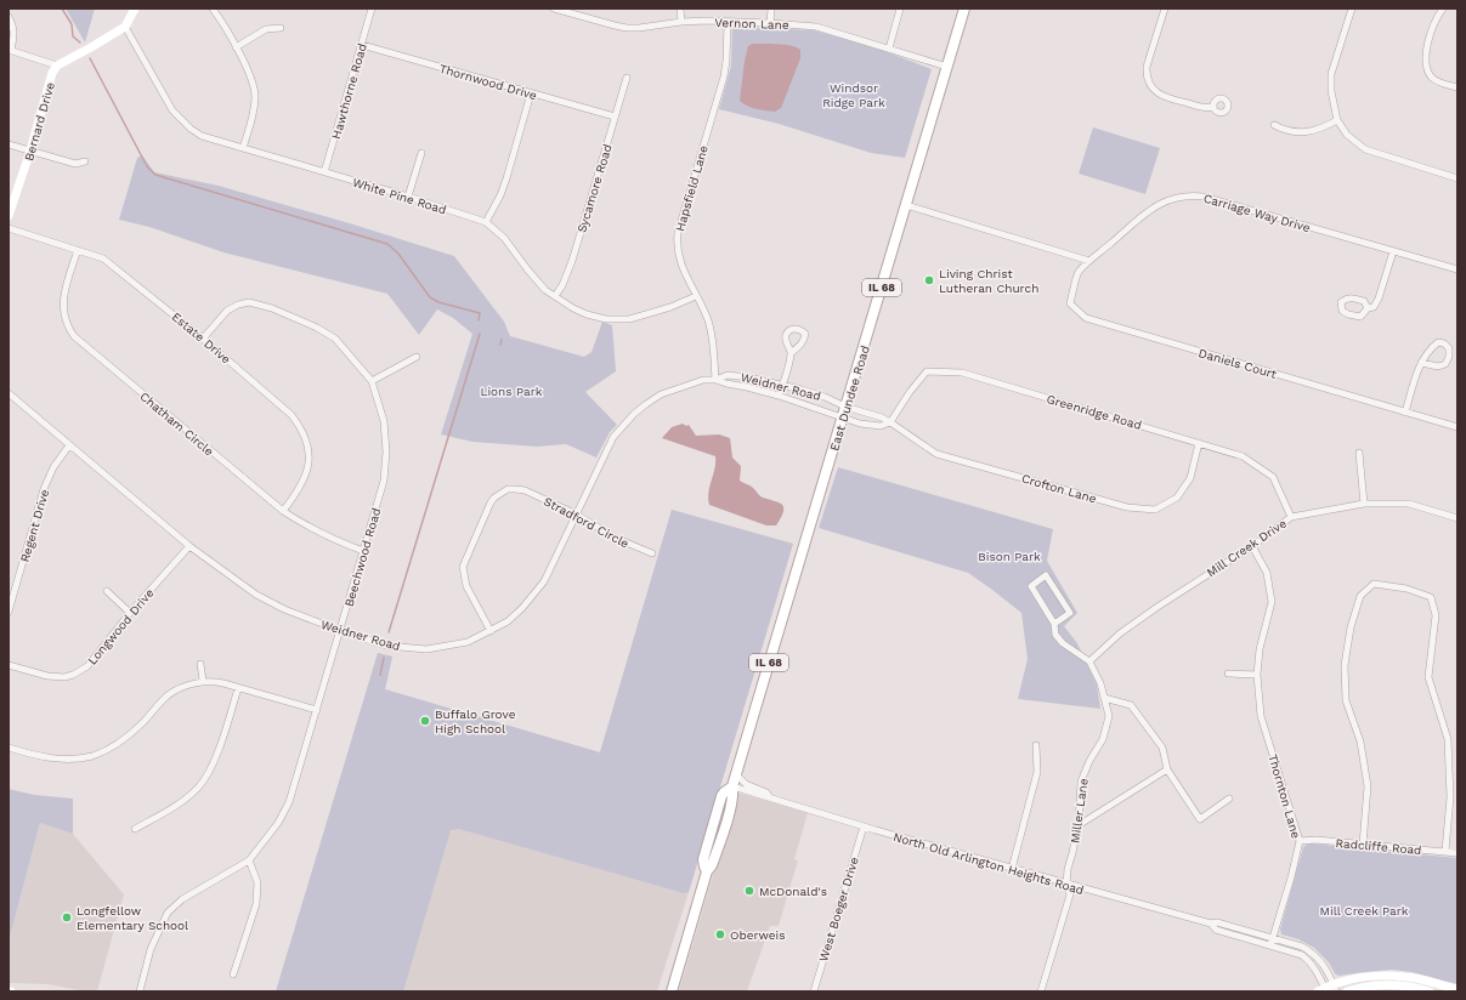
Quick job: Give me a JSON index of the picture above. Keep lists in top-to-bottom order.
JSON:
{
  "streets": {
    "main road": ["IL 68", "East Dundee Road"],
    "street": [
      "Vernon Lane",
      "Thornwood Drive",
      "Hawthorne Road",
      "Bernard Drive",
      "Sycamore Road",
      "Hapsfield Lane",
      "White Pine Road",
      "Carriage Way Drive",
      "Estate Drive",
      "Daniels Court",
      "Weidner Road",
      "Greenridge Road",
      "Chatham Circle",
      "Crofton Lane",
      "Stradford Circle",
      "Regent Drive",
      "Mill Creek Drive",
      "Beechwood Road",
      "Longwood Drive",
      "Thornton Lane",
      "Miller Lane",
      "Radcliffe Road",
      "North Old Arlington Heights Road",
      "West Boeger Drive"
    ]
  },
  "crossings": [
    ["Vernon Lane", "Hapsfield Lane"],
    ["Vernon Lane", "East Dundee Road"],
    ["Thornwood Drive", "Hawthorne Road"],
    ["Thornwood Drive", "Sycamore Road"],
    ["Hawthorne Road", "White Pine Road"],
    ["Sycamore Road", "White Pine Road"],
    ["Hapsfield Lane", "White Pine Road"],
    ["Hapsfield Lane", "Weidner Road"],
    ["Carriage Way Drive", "Daniels Court"],
    ["Estate Drive", "Chatham Circle"],
    ["Estate Drive", "Beechwood Road"],
    ["Weidner Road", "East Dundee Road"],
    ["Weidner Road", "Crofton Lane"],
    ["Weidner Road", "Stradford Circle"],
    ["Weidner Road", "Regent Drive"],
    ["Weidner Road", "Beechwood Road"],
    ["Weidner Road", "Longwood Drive"],
    ["East Dundee Road", "Crofton Lane"],
    ["East Dundee Road", "North Old Arlington Heights Road"],
    ["Greenridge Road", "Crofton Lane"],
    ["Greenridge Road", "Mill Creek Drive"],
    ["Chatham Circle", "Beechwood Road"],
    ["Mill Creek Drive", "Thornton Lane"],
    ["Mill Creek Drive", "Miller Lane"],
    ["Thornton Lane", "Radcliffe Road"],
    ["Thornton Lane", "North Old Arlington Heights Road"],
    ["Miller Lane", "North Old Arlington Heights Road"],
    ["North Old Arlington Heights Road", "West Boeger Drive"]
  ],
  "parks": [
    "Windsor Ridge Park",
    "Lions Park",
    "Bison Park",
    "Mill Creek Park"
  ],
  "places": [
    "Living Christ Lutheran Church",
    "Buffalo Grove High School",
    "McDonald's",
    "Longfellow Elementary School",
    "Oberweis"
  ]
}
